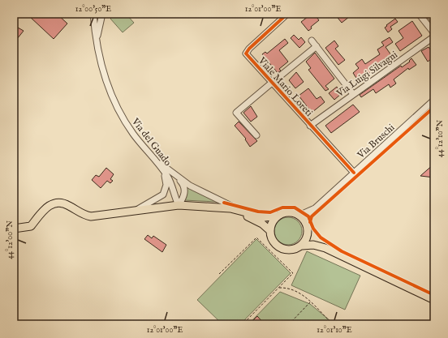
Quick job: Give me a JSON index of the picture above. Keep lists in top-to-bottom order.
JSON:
{
  "streets": {
    "street": [
      "Via Luigi Silvagni",
      "Viale Mario Loreti",
      "Via Bruschi",
      "Via del Guado"
    ]
  },
  "crossings": [
    ["Via Luigi Silvagni", "Viale Mario Loreti"],
    ["Viale Mario Loreti", "Via Bruschi"]
  ],
  "coordinates": [
    "12°00'50\"E",
    "12°01'00\"E",
    "44°12'10\"N",
    "44°12'00\"N",
    "12°01'10\"E"
  ]
}
